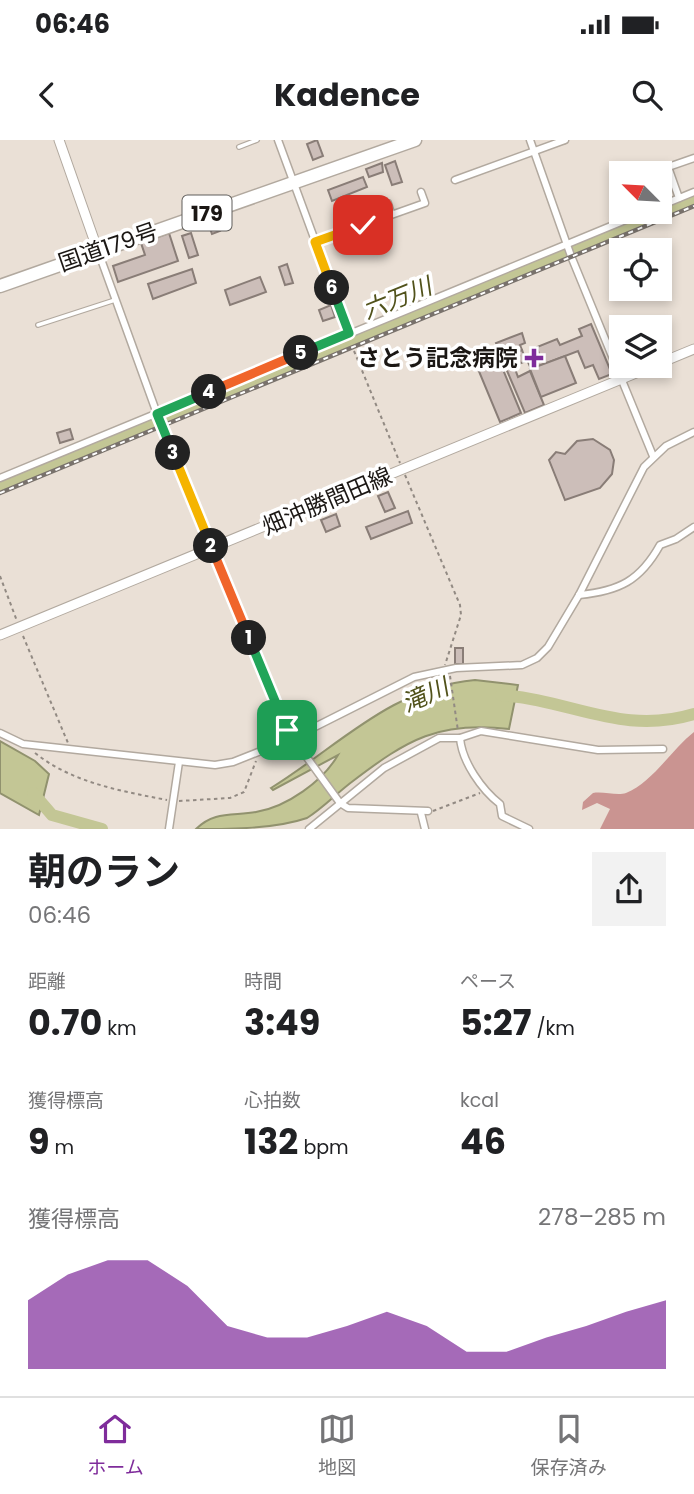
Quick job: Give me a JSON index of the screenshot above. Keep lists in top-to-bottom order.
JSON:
{
  "streets": {
    "highway": ["179", "国道179号"],
    "main road": ["畑沖勝間田線"]
  },
  "water": ["六万川", "滝川"],
  "places": {
    "health": ["さとう記念病院"]
  },
  "north": "top left",
  "page": {
    "status": "06:46",
    "header": "Kadence",
    "pins": [
      "6",
      "5",
      "4",
      "3",
      "2",
      "1"
    ],
    "heading": ["朝のラン", "06:46"],
    "stats": [
      ["距離", "0.70 km"],
      ["時間", "3:49"],
      ["ペース", "5:27 /km"],
      ["獲得標高", "9 m"],
      ["心拍数", "132 bpm"],
      ["kcal", "46"]
    ],
    "chart": ["獲得標高", "278–285 m"],
    "tabs": ["ホーム", "地図", "保存済み"]
  }
}
